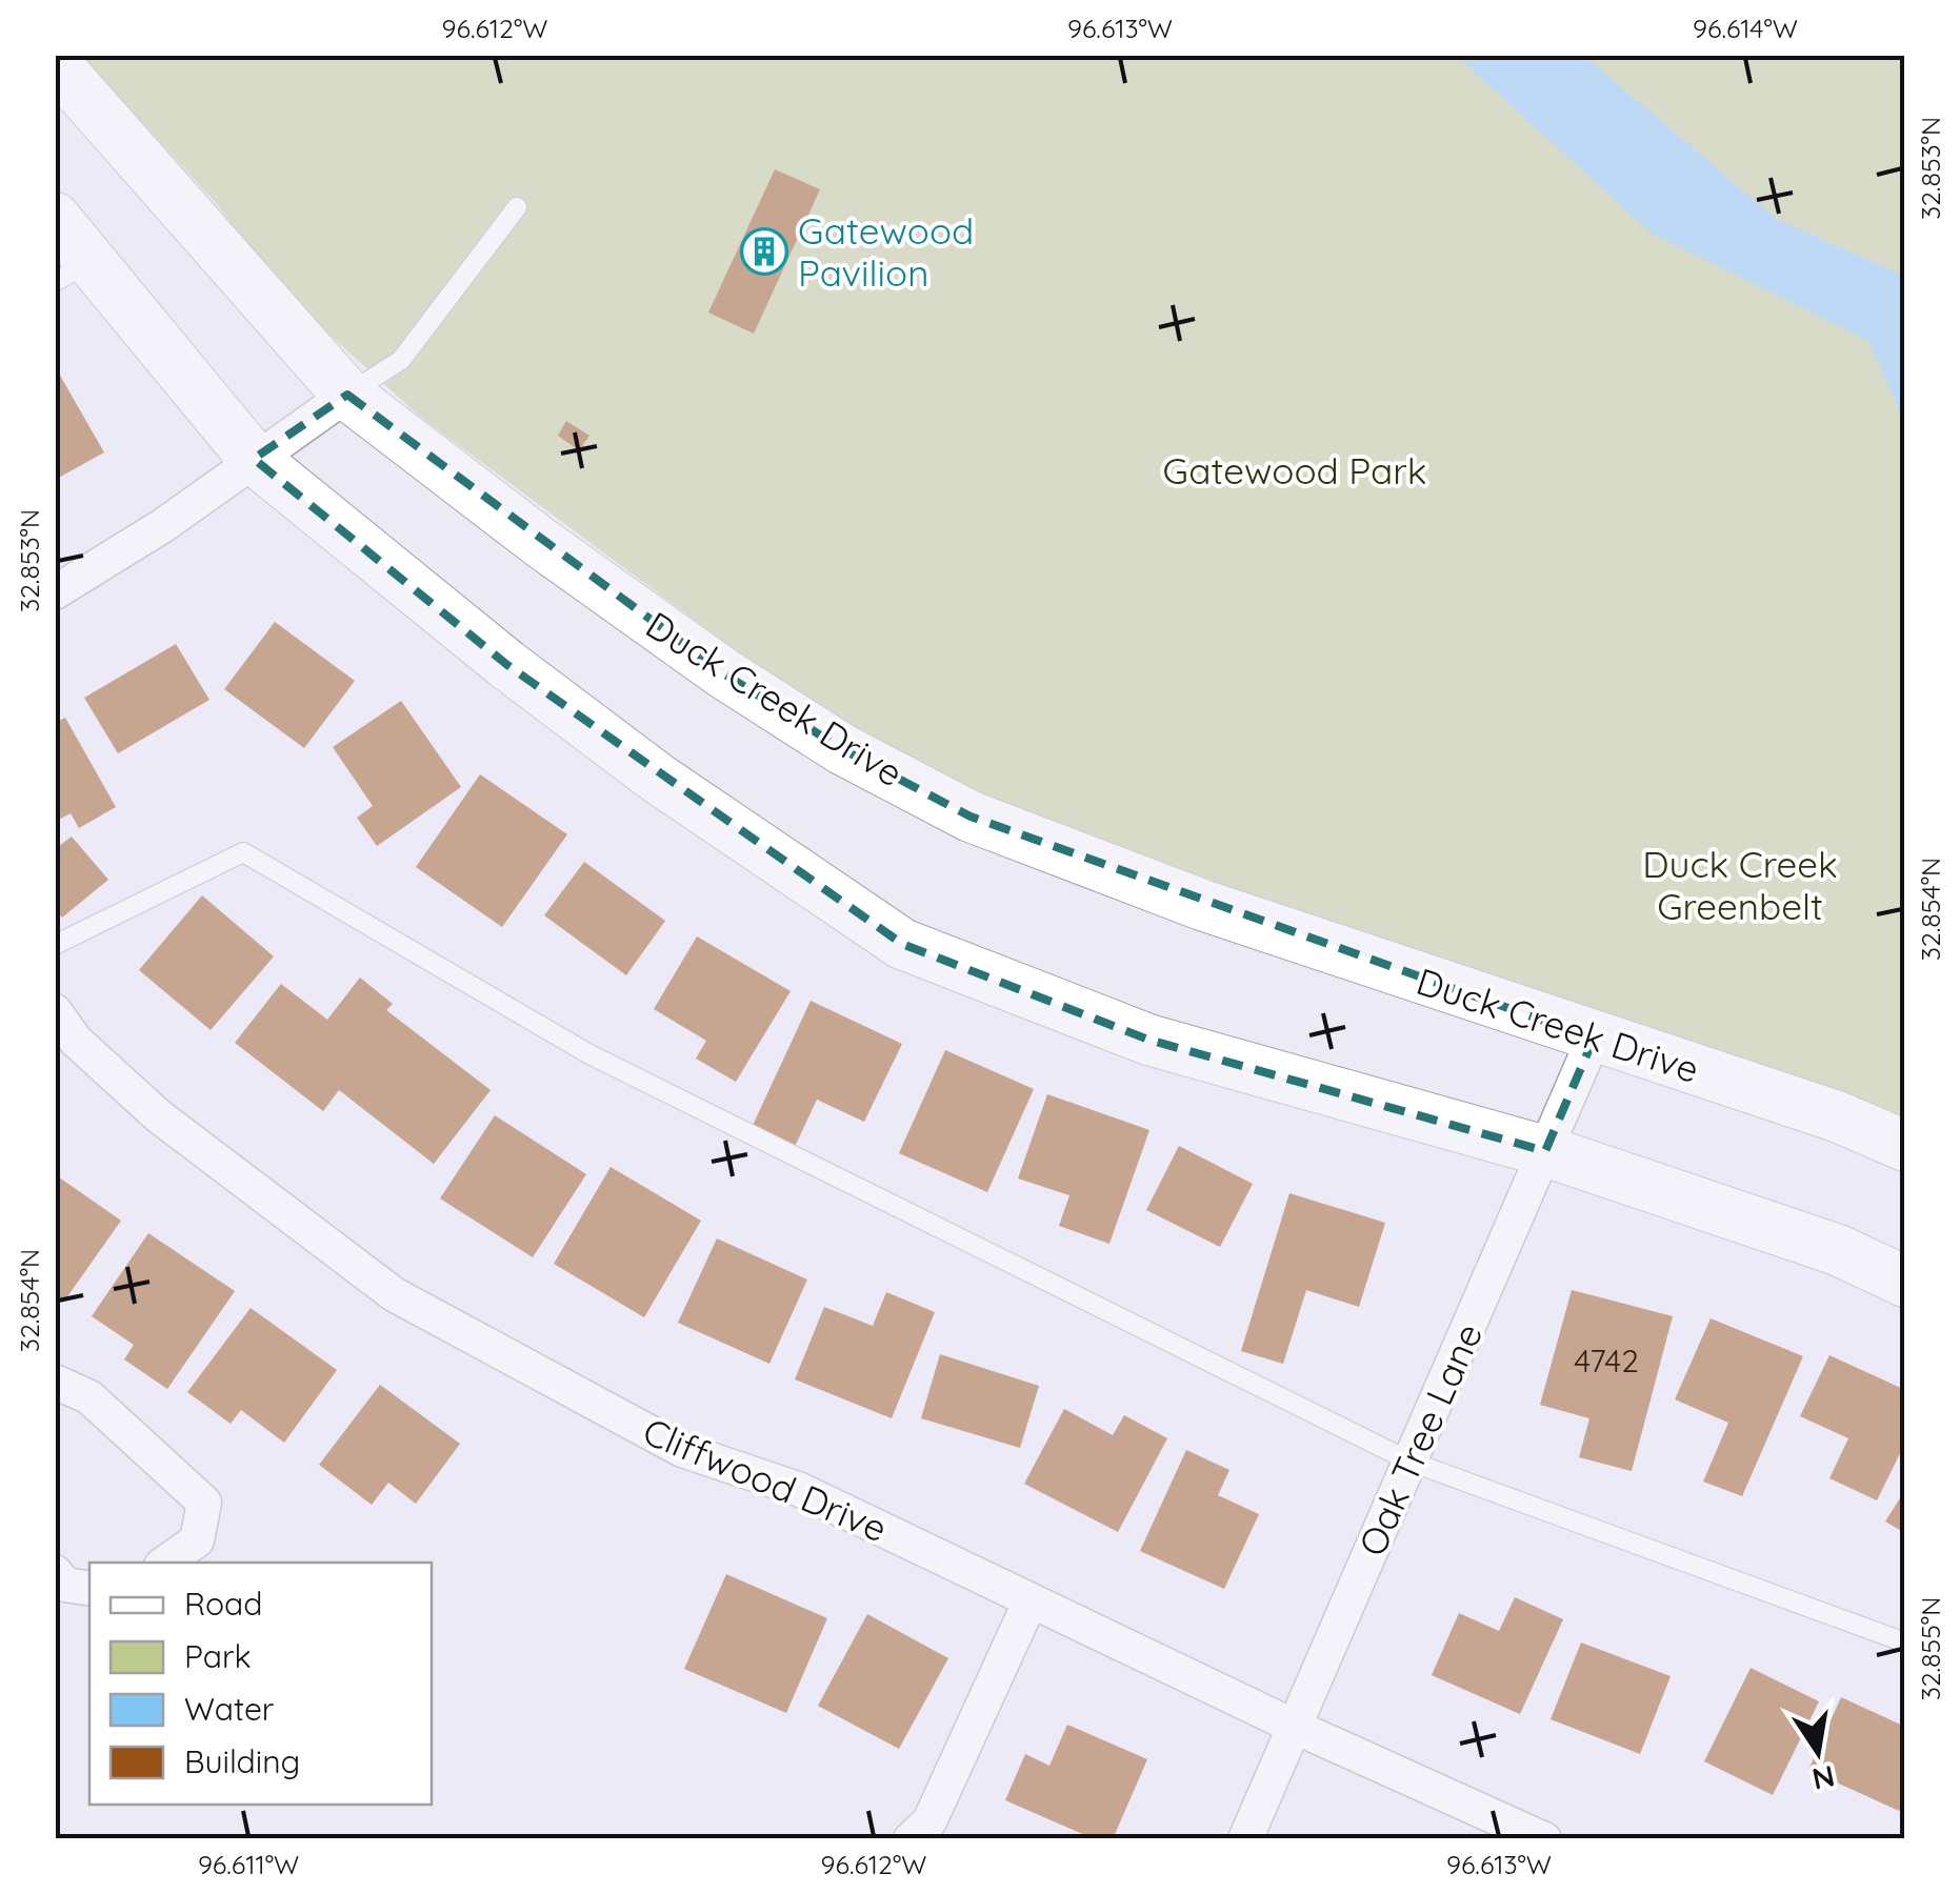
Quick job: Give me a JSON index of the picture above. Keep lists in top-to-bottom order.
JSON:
{
  "streets": {
    "main road": ["Duck Creek Drive"],
    "street": ["Oak Tree Lane", "Cliffwood Drive"]
  },
  "crossings": [
    ["Duck Creek Drive", "Oak Tree Lane"],
    ["Oak Tree Lane", "Cliffwood Drive"]
  ],
  "parks": ["Gatewood Park", "Duck Creek Greenbelt"],
  "places": {
    "building": ["Gatewood Pavilion"]
  },
  "house_numbers": ["4742"],
  "legend": [
    "Road",
    "Park",
    "Water",
    "Building"
  ],
  "north": "bottom",
  "coordinates": [
    "96.612°W",
    "96.613°W",
    "96.614°W",
    "32.853°N",
    "32.854°N",
    "32.855°N",
    "96.611°W"
  ]
}
